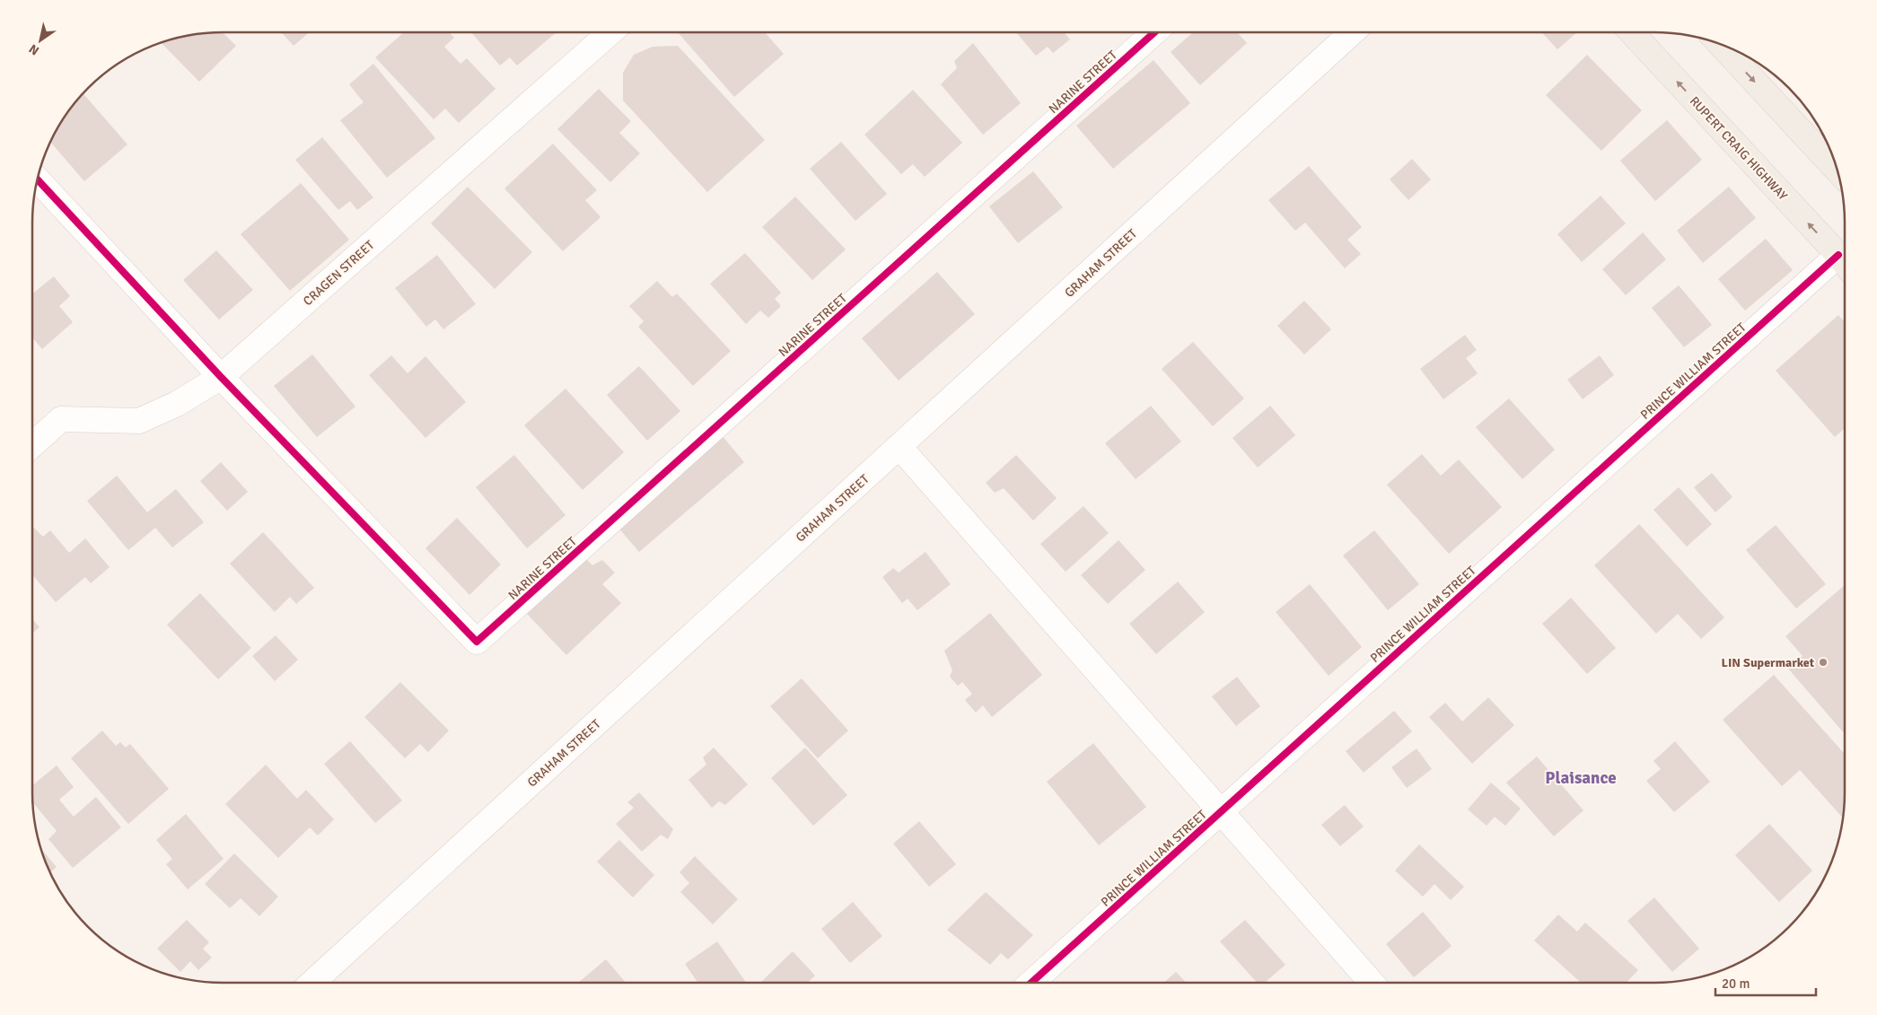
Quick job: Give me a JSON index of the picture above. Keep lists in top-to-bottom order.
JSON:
{
  "streets": {
    "main road": ["RUPERT CRAIG HIGHWAY"],
    "street": [
      "NARINE STREET",
      "GRAHAM STREET",
      "CRAGEN STREET",
      "PRINCE WILLIAM STREET"
    ]
  },
  "crossings": [
    ["NARINE STREET", "CRAGEN STREET"],
    ["RUPERT CRAIG HIGHWAY", "PRINCE WILLIAM STREET"]
  ],
  "districts": ["Plaisance"],
  "places": ["LIN Supermarket"],
  "scale_bar": "20 m",
  "north": "bottom left"
}
